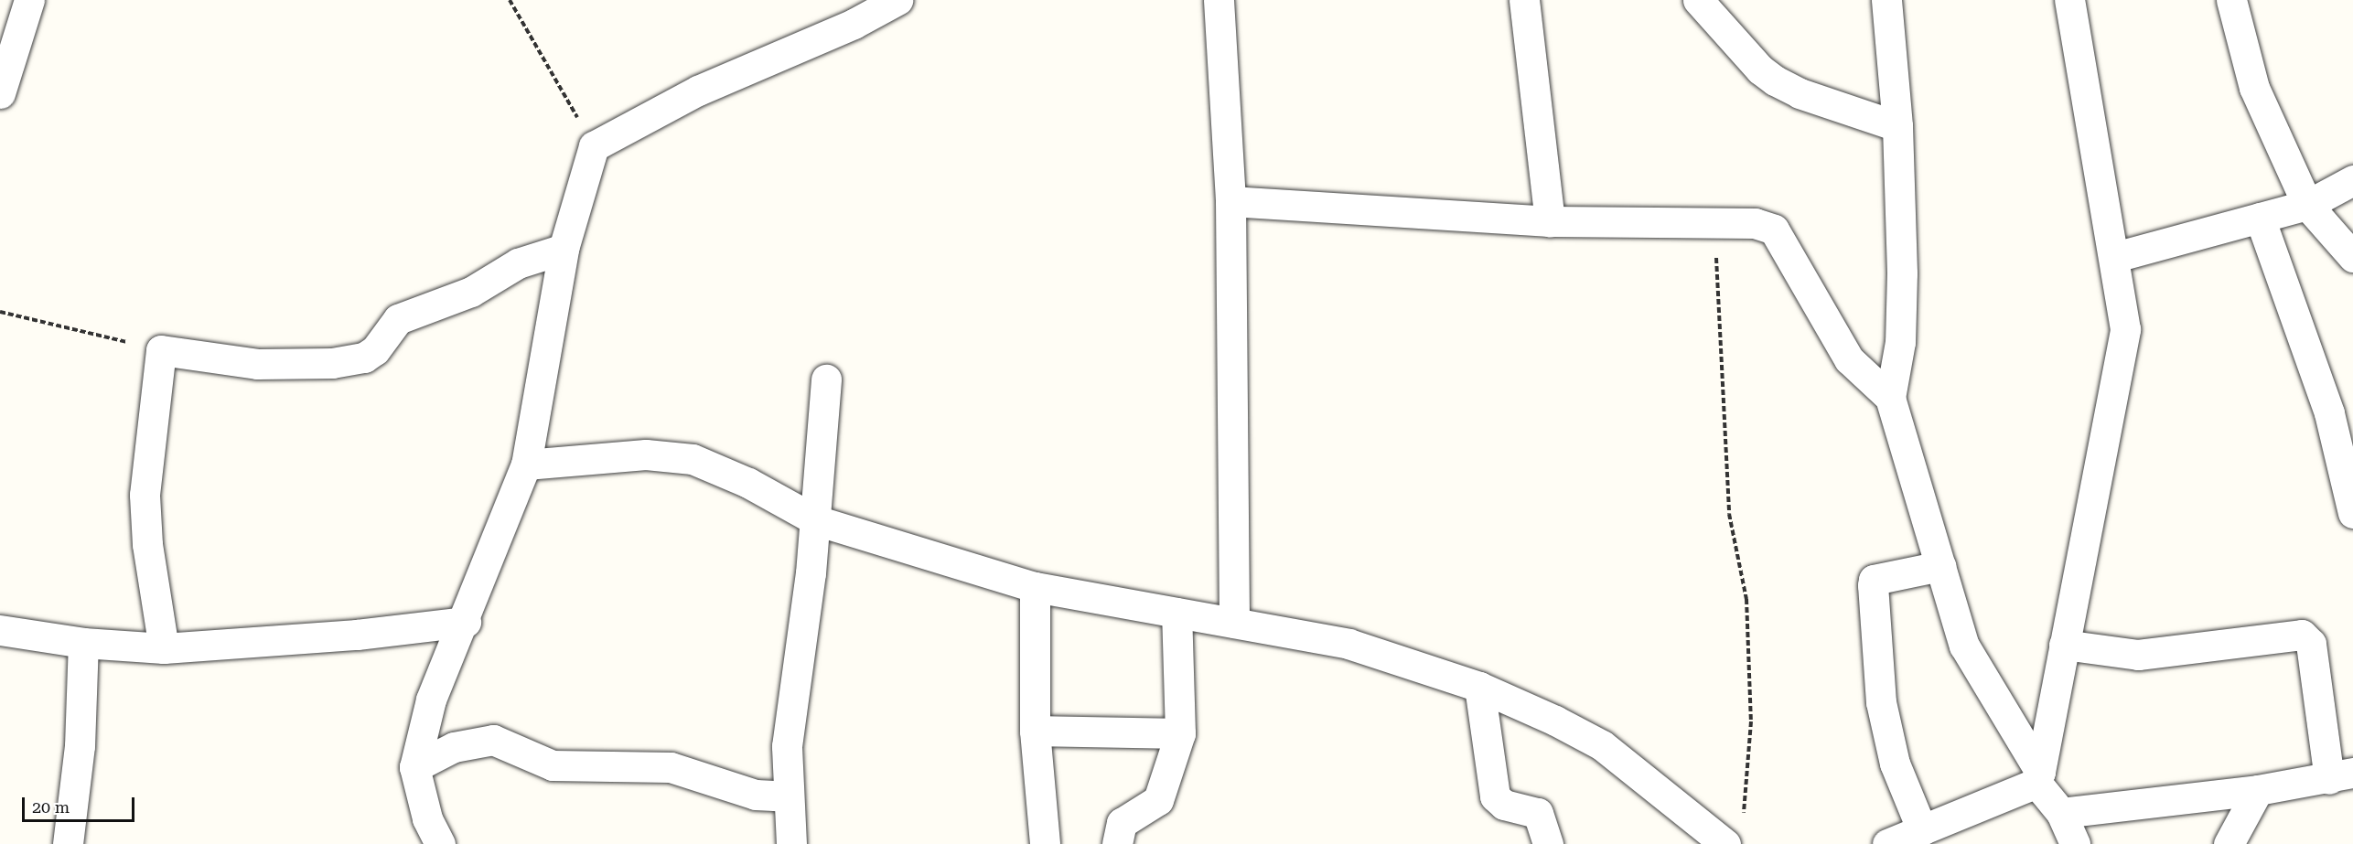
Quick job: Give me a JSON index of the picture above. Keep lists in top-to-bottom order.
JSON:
{
  "scale_bar": "20 m"
}
